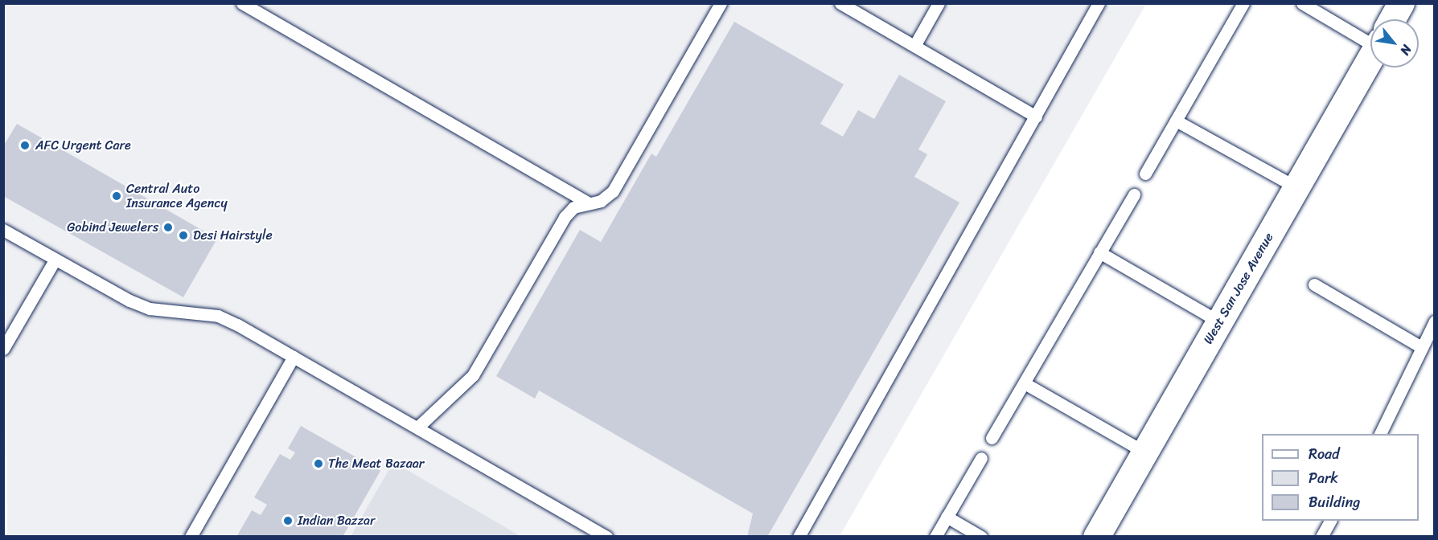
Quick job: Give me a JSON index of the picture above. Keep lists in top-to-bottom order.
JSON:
{
  "streets": {
    "street": ["West San Jose Avenue"]
  },
  "places": [
    "AFC Urgent Care",
    "Central Auto Insurance Agency",
    "Gobind Jewelers",
    "Desi Hairstyle",
    "The Meat Bazaar",
    "Indian Bazzar"
  ],
  "legend": ["Road", "Park", "Building"],
  "north": "bottom right"
}
